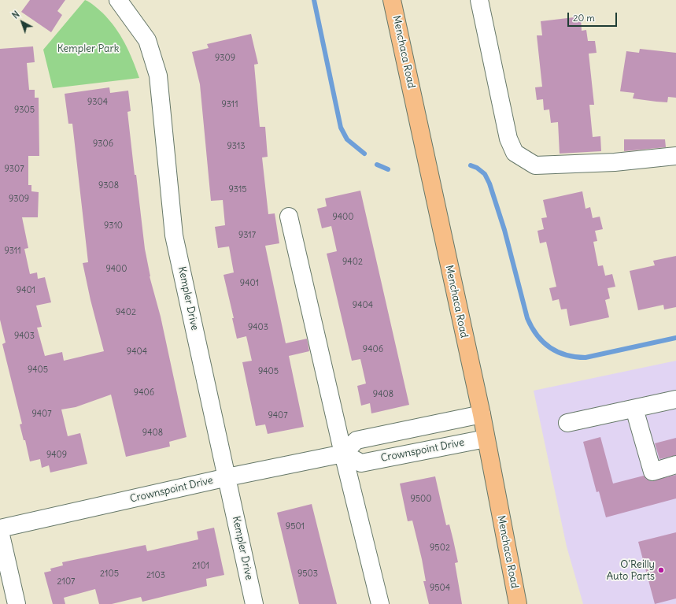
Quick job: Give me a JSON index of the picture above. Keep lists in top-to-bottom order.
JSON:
{
  "streets": {
    "main road": ["Menchaca Road"],
    "street": ["Kempler Drive", "Crownspoint Drive"]
  },
  "crossings": [
    ["Menchaca Road", "Crownspoint Drive"],
    ["Kempler Drive", "Crownspoint Drive"]
  ],
  "parks": ["Kempler Park"],
  "places": ["O'Reilly Auto Parts"],
  "house_numbers": [
    "9309",
    "9304",
    "9311",
    "9305",
    "9306",
    "9313",
    "9307",
    "9308",
    "9315",
    "9309",
    "9400",
    "9310",
    "9317",
    "9311",
    "9402",
    "9400",
    "9401",
    "9401",
    "9404",
    "9402",
    "9403",
    "9403",
    "9406",
    "9404",
    "9405",
    "9405",
    "9406",
    "9408",
    "9407",
    "9407",
    "9408",
    "9409",
    "9500",
    "9501",
    "9502",
    "2101",
    "2105",
    "9503",
    "2103",
    "2107",
    "9504"
  ],
  "scale_bar": "20 m",
  "north": "top left"
}
